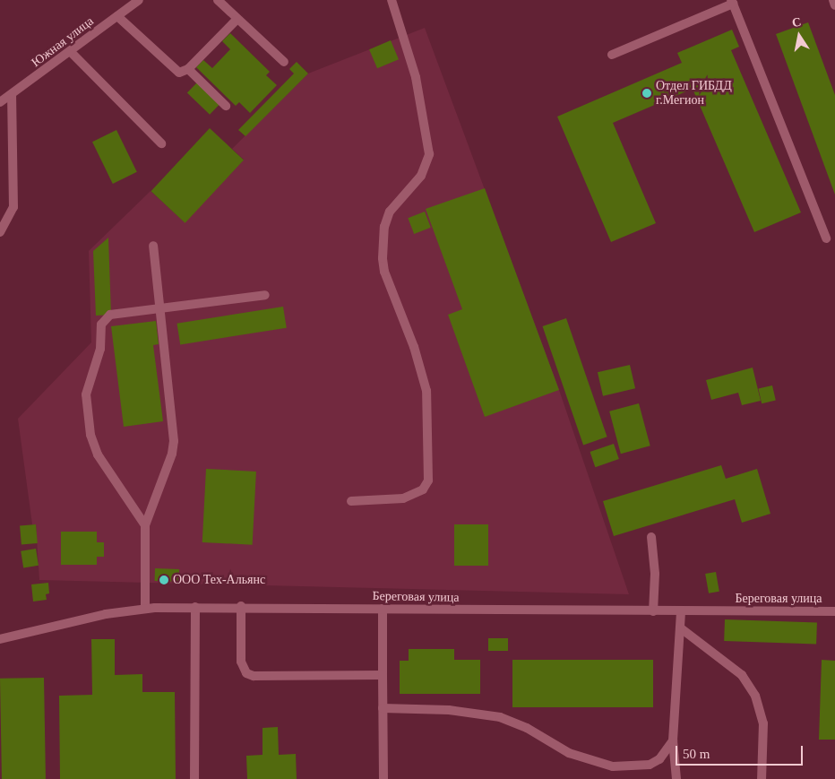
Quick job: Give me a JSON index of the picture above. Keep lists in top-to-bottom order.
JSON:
{
  "streets": {
    "street": ["Южная улица", "Береговая улица"]
  },
  "places": ["Отдел ГИБДД г.Мегион", "ООО Тех-Альянс"],
  "scale_bar": "50 m",
  "north": "top"
}
